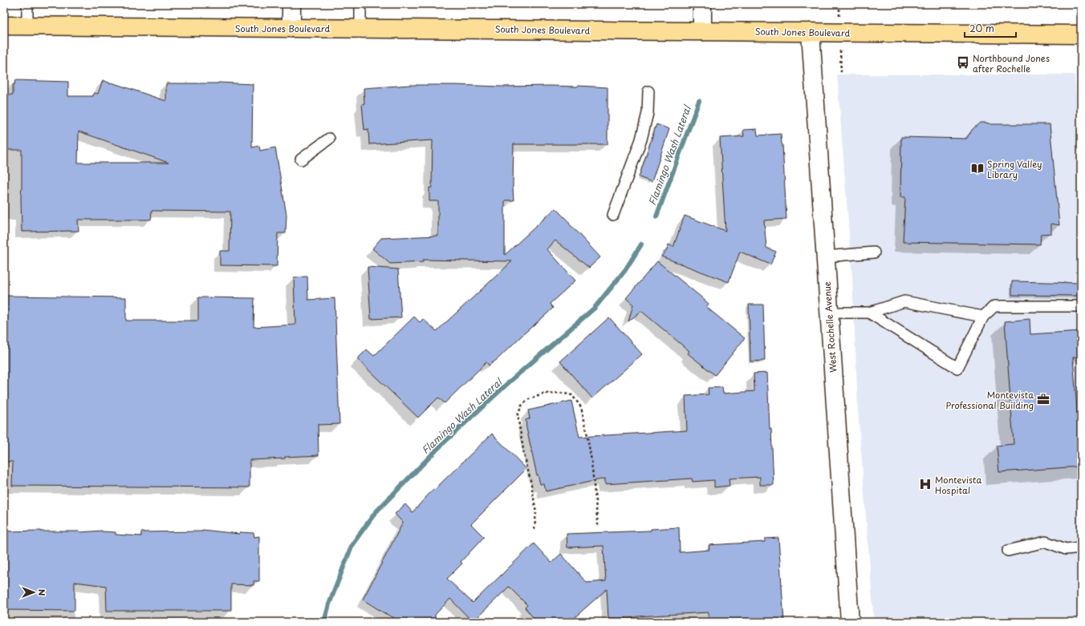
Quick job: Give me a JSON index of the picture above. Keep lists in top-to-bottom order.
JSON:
{
  "streets": {
    "main road": ["South Jones Boulevard"],
    "street": ["West Rochelle Avenue"]
  },
  "crossings": [
    ["South Jones Boulevard", "West Rochelle Avenue"]
  ],
  "water": ["Flamingo Wash Lateral"],
  "places": {
    "bus stop": ["Northbound Jones after Rochelle"],
    "library": ["Spring Valley Library"],
    "office": ["Montevista Professional Building"],
    "hospital": ["Montevista Hospital"]
  },
  "scale_bar": "20 m",
  "north": "right"
}
